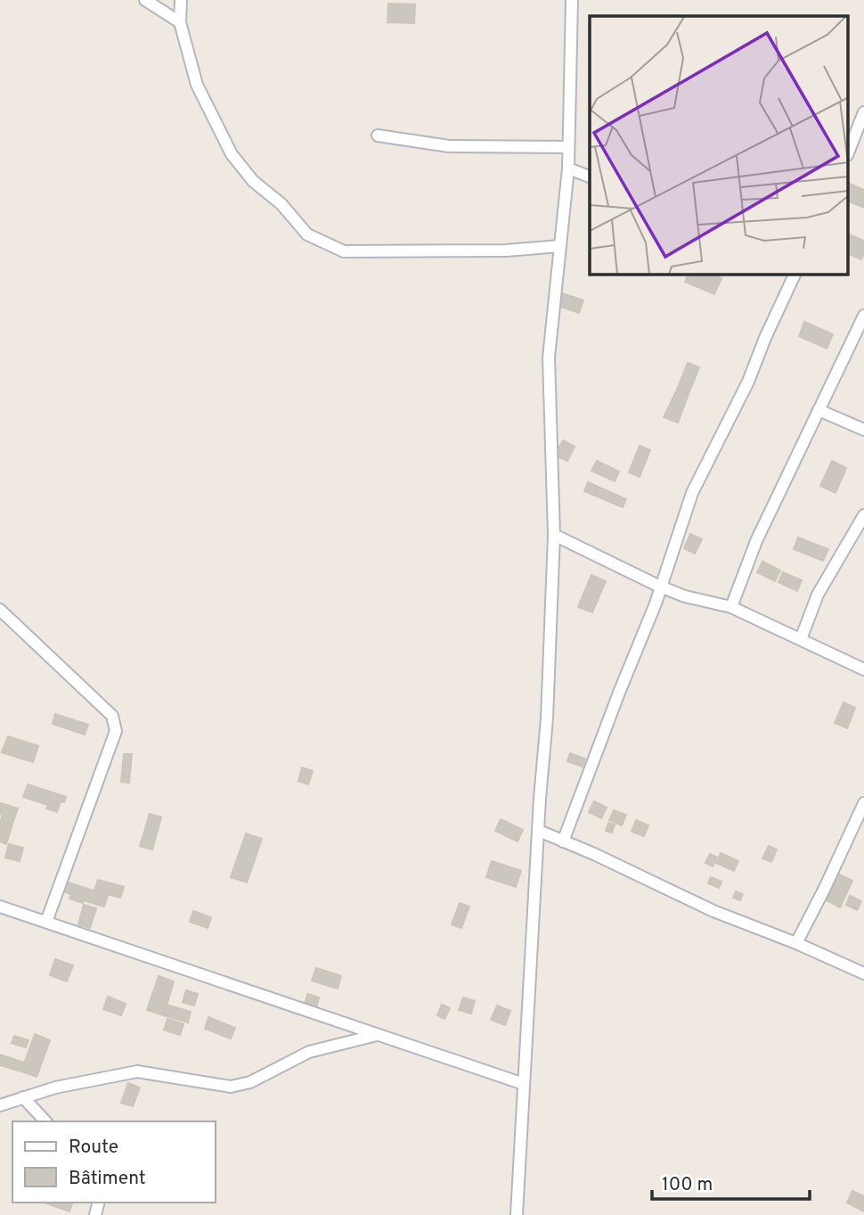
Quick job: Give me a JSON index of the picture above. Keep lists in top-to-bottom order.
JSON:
{
  "legend": ["Route", "Bâtiment"],
  "scale_bar": "100 m"
}
